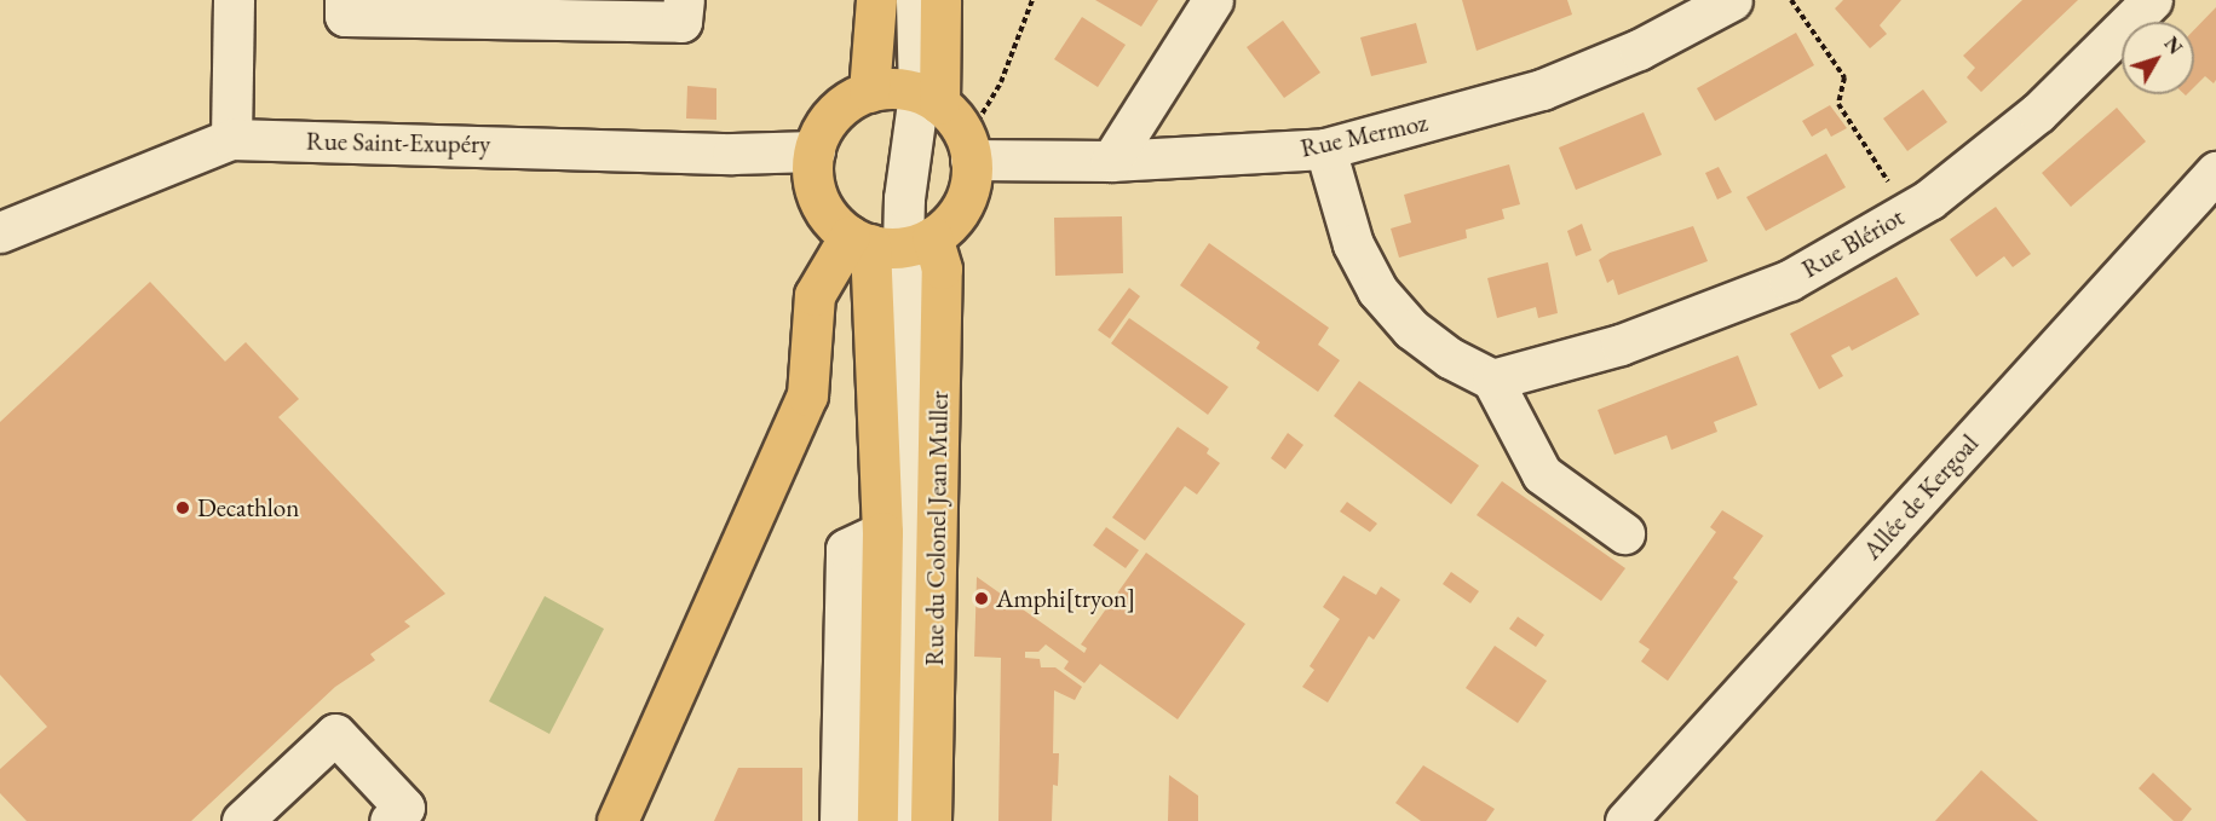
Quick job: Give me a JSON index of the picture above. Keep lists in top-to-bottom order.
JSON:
{
  "streets": {
    "main road": ["Rue du Colonel Jean Muller"],
    "street": [
      "Rue Mermoz",
      "Rue Saint-Exupéry",
      "Rue Blériot",
      "Allée de Kergoal"
    ]
  },
  "places": ["Decathlon", "Amphi[tryon]"],
  "north": "top right"
}
